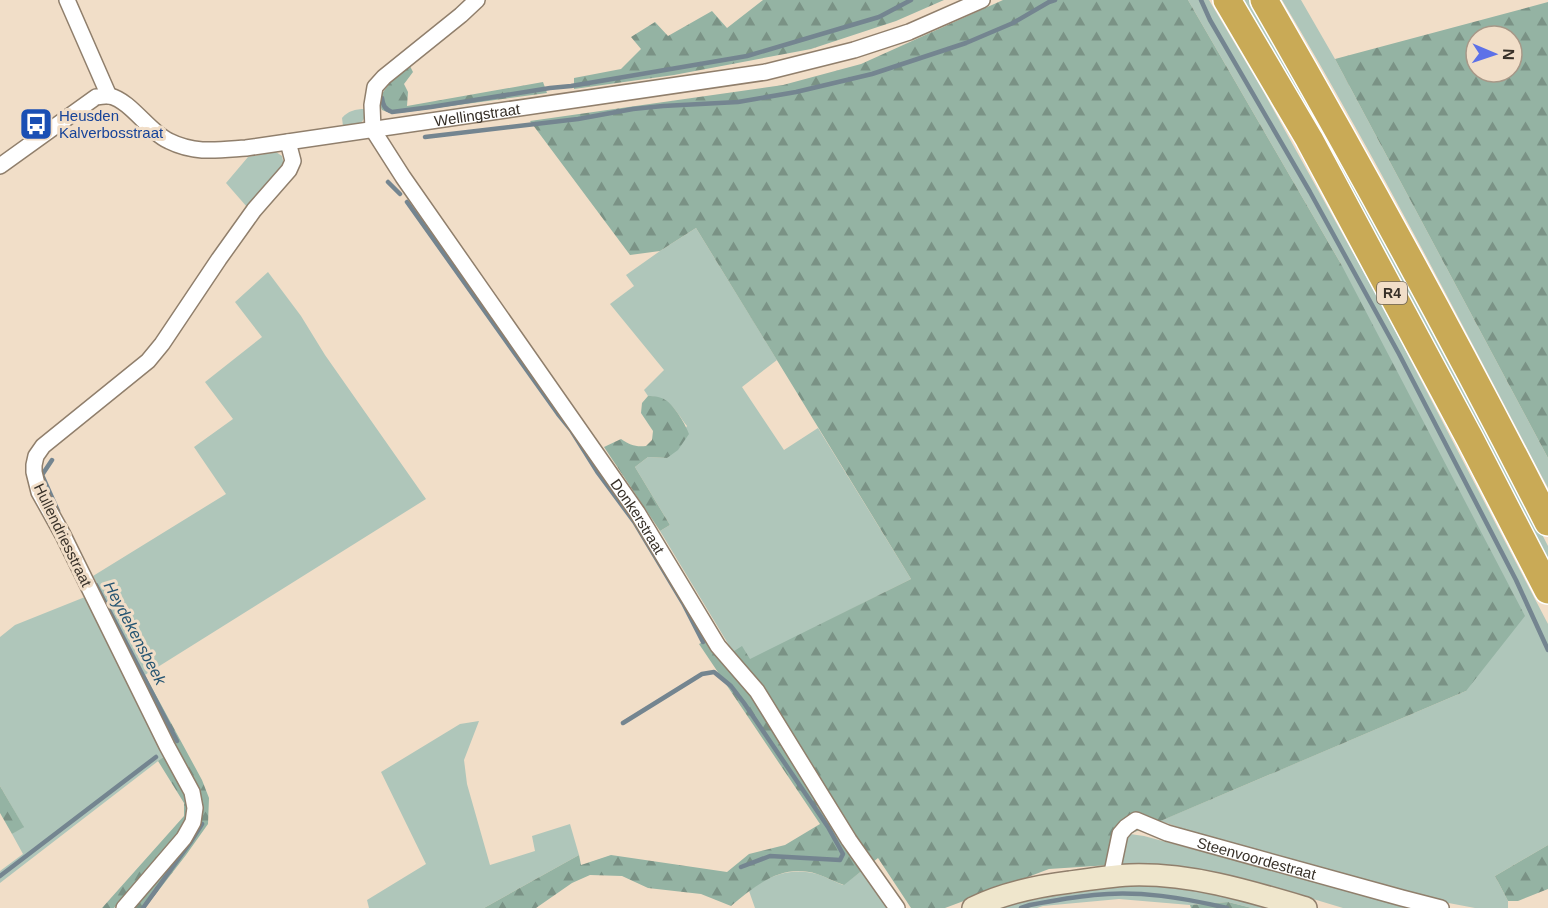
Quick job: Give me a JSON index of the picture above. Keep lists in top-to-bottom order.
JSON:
{
  "streets": {
    "highway": ["R4"],
    "street": [
      "Wellingstraat",
      "Donkerstraat",
      "Hullendriesstraat",
      "Steenvoordestraat"
    ]
  },
  "crossings": [
    ["Wellingstraat", "Donkerstraat"],
    ["Wellingstraat", "Hullendriesstraat"]
  ],
  "water": ["Heydekensbeek"],
  "places": {
    "bus stop": ["Heusden Kalverbosstraat"]
  },
  "north": "right"
}
